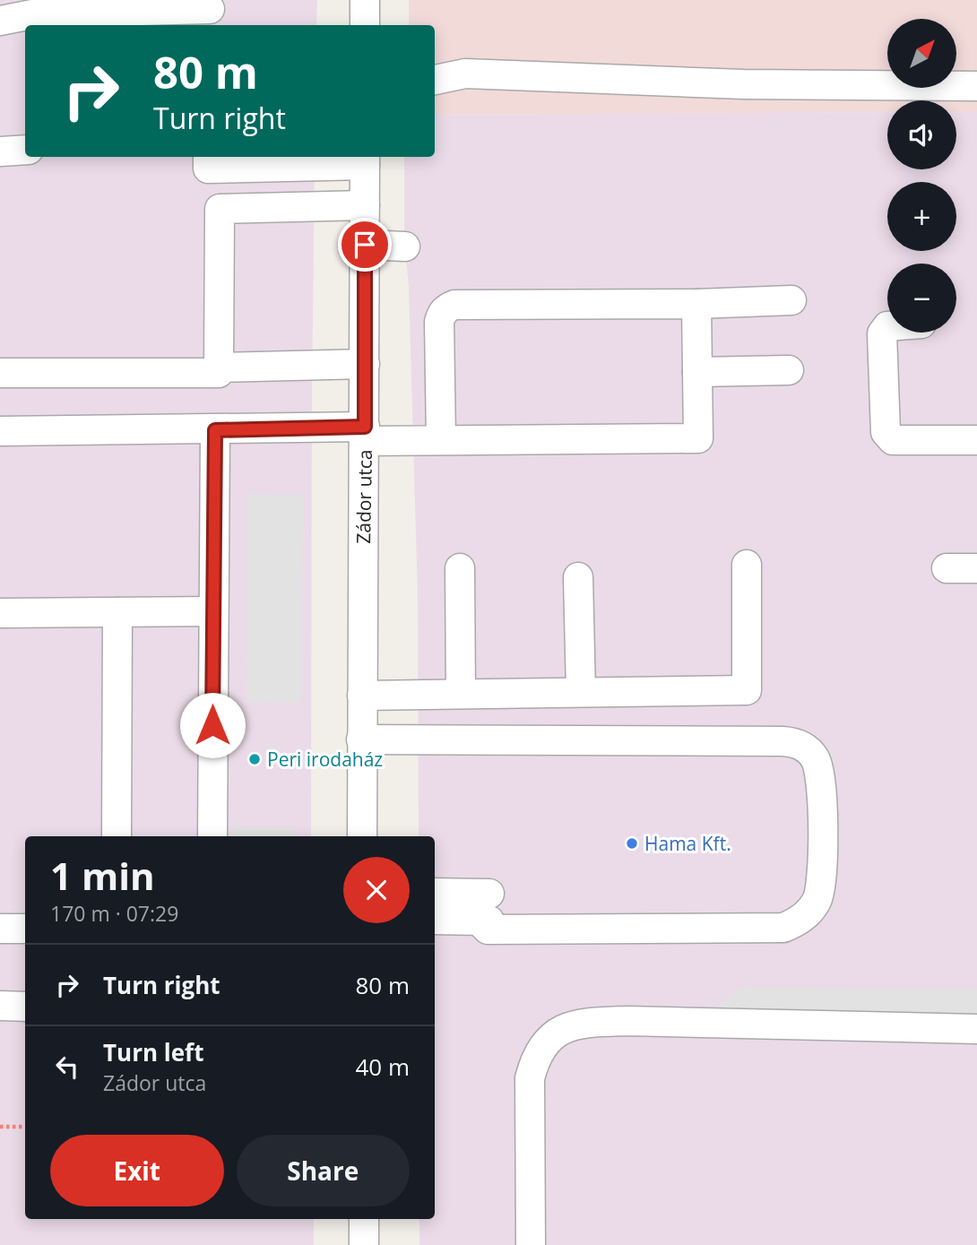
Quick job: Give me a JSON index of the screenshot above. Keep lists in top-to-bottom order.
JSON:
{
  "streets": {
    "street": ["Zádor utca"]
  },
  "places": ["Peri irodaház", "Hama Kft."],
  "north": "top right",
  "page": {
    "map_buttons": ["+", "−"],
    "turn": ["80 m", "Turn right"],
    "heading": ["1 min", "170 m · 07:29"],
    "list": [
      {
        "name": "Turn right",
        "value": "80 m"
      },
      {
        "name": "Turn left",
        "note": "Zádor utca",
        "value": "40 m"
      }
    ],
    "buttons": ["Exit", "Share"]
  }
}
